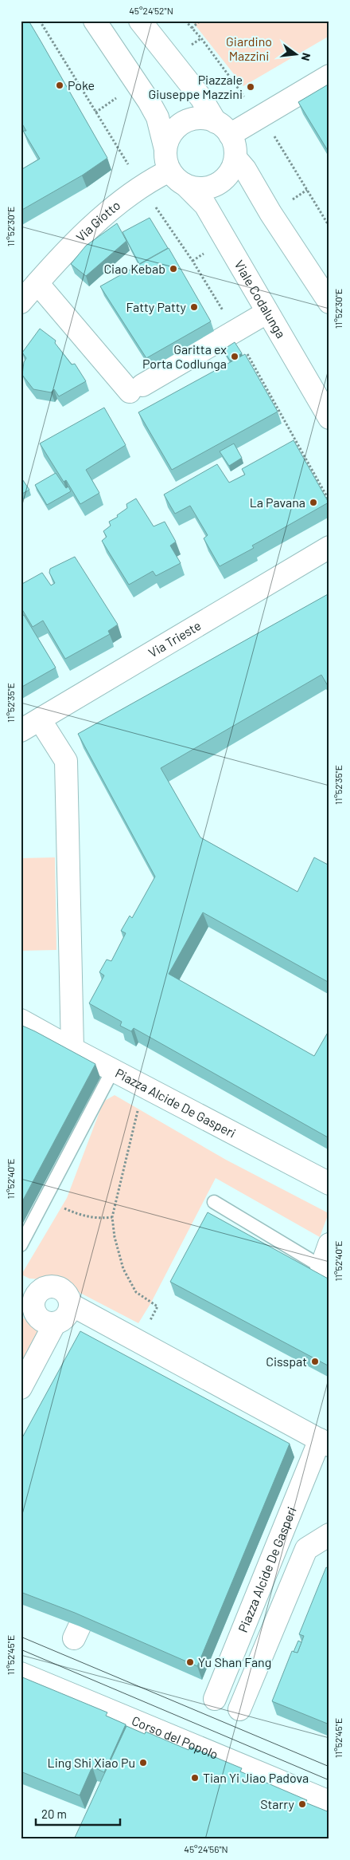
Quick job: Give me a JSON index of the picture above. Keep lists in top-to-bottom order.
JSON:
{
  "streets": {
    "street": [
      "Via Giotto",
      "Viale Codalunga",
      "Via Trieste",
      "Piazza Alcide De Gasperi",
      "Corso del Popolo"
    ]
  },
  "crossings": [
    ["Via Giotto", "Viale Codalunga"]
  ],
  "parks": ["Giardino Mazzini"],
  "places": [
    "Poke",
    "Piazzale Giuseppe Mazzini",
    "Ciao Kebab",
    "Fatty Patty",
    "Garitta ex Porta Codlunga",
    "La Pavana",
    "Cisspat",
    "Yu Shan Fang",
    "Ling Shi Xiao Pu",
    "Tian Yi Jiao Padova",
    "Starry"
  ],
  "scale_bar": "20 m",
  "north": "right",
  "coordinates": [
    "45°24'52\"N",
    "11°52'30\"E",
    "11°52'35\"E",
    "11°52'40\"E",
    "11°52'45\"E",
    "45°24'56\"N"
  ]
}
